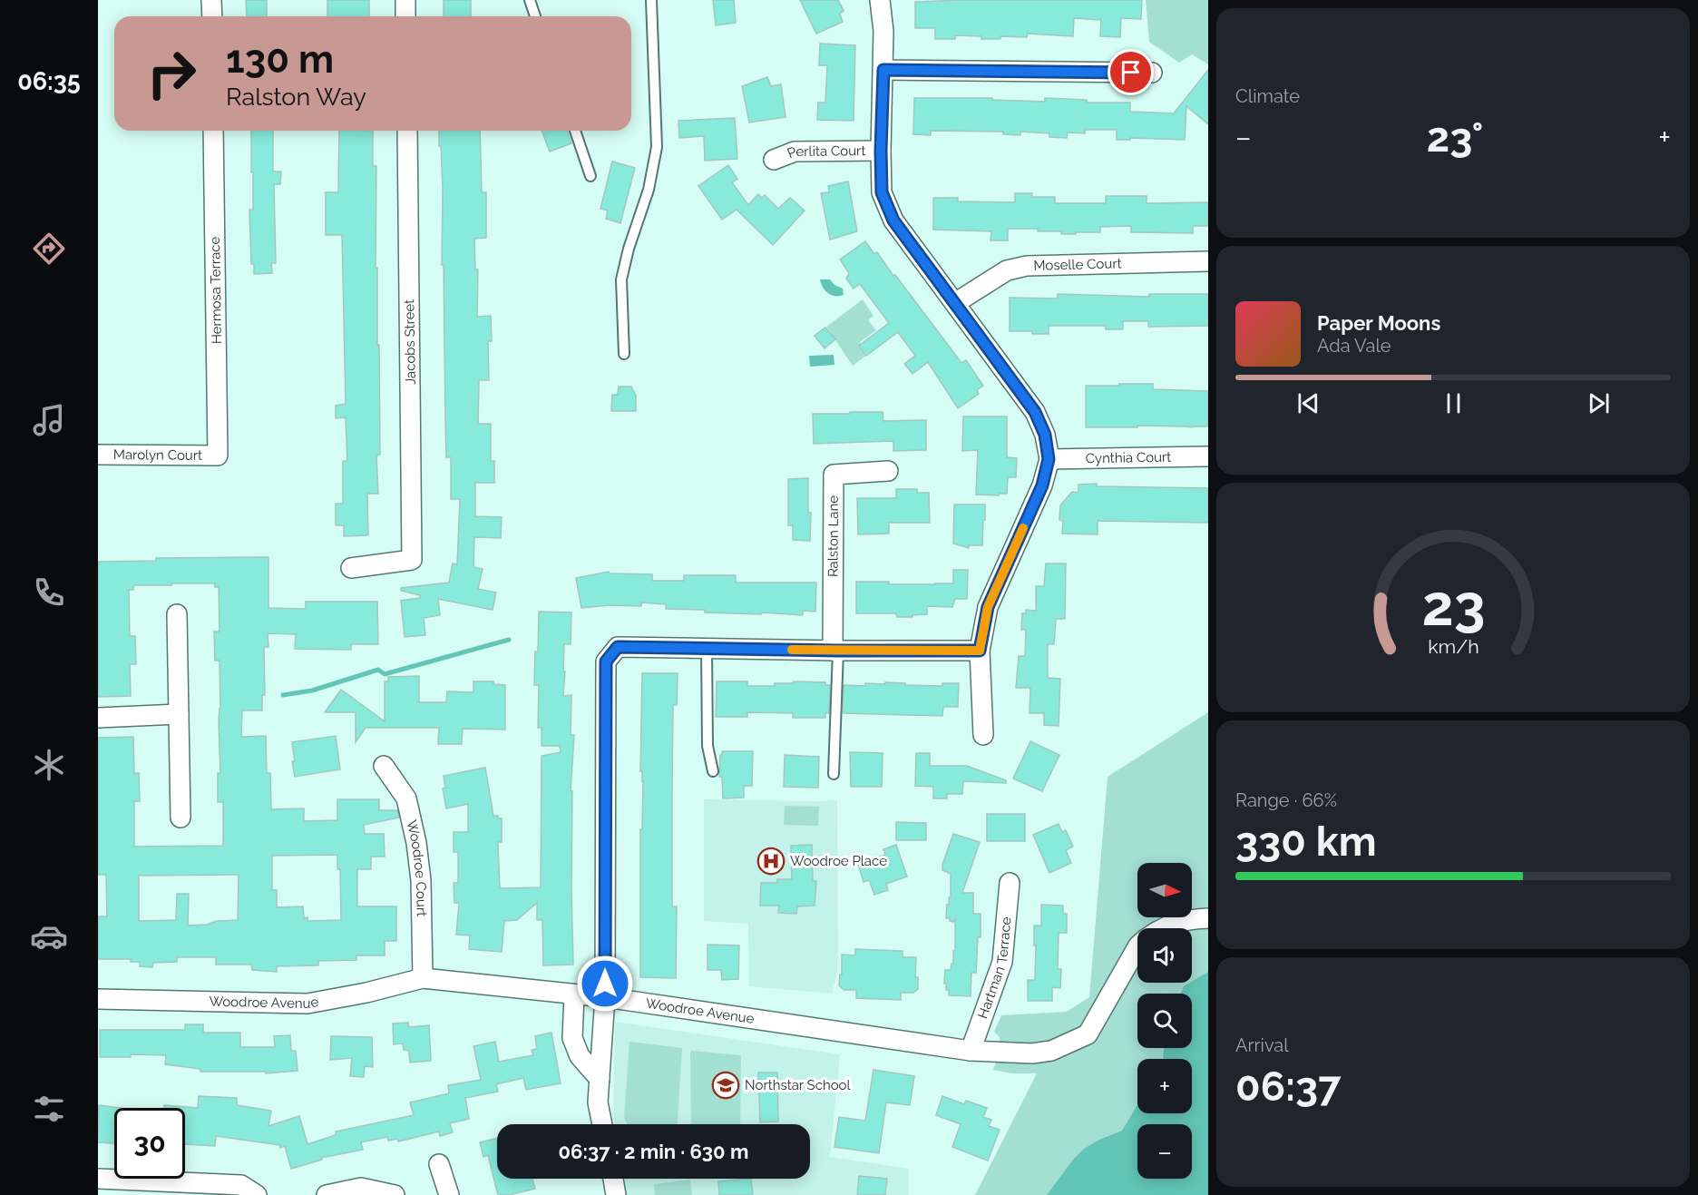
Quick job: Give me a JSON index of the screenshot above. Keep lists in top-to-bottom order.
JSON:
{
  "streets": {
    "street": [
      "Perlita Court",
      "Moselle Court",
      "Hermosa Terrace",
      "Jacobs Street",
      "Marolyn Court",
      "Cynthia Court",
      "Ralston Lane",
      "Woodroe Court",
      "Hartman Terrace",
      "Woodroe Avenue"
    ]
  },
  "crossings": [
    ["Hermosa Terrace", "Marolyn Court"],
    ["Woodroe Court", "Woodroe Avenue"],
    ["Hartman Terrace", "Woodroe Avenue"]
  ],
  "places": {
    "hospital": ["Woodroe Place"],
    "school or university": ["Northstar School"]
  },
  "north": "right",
  "page": {
    "tabs": "06:35",
    "tile": [
      "Climate",
      ["Range · 66%", "330 km"],
      ["Arrival", "06:37"]
    ],
    "turn": ["130 m", "Ralston Way"],
    "heat": ["−", "23°", "+"],
    "song": ["Paper Moons", "Ada Vale"],
    "map_buttons": ["+", "−"],
    "limit": "30",
    "trip": "06:37 · 2 min · 630 m",
    "gauge": ["23", "km/h"]
  }
}
